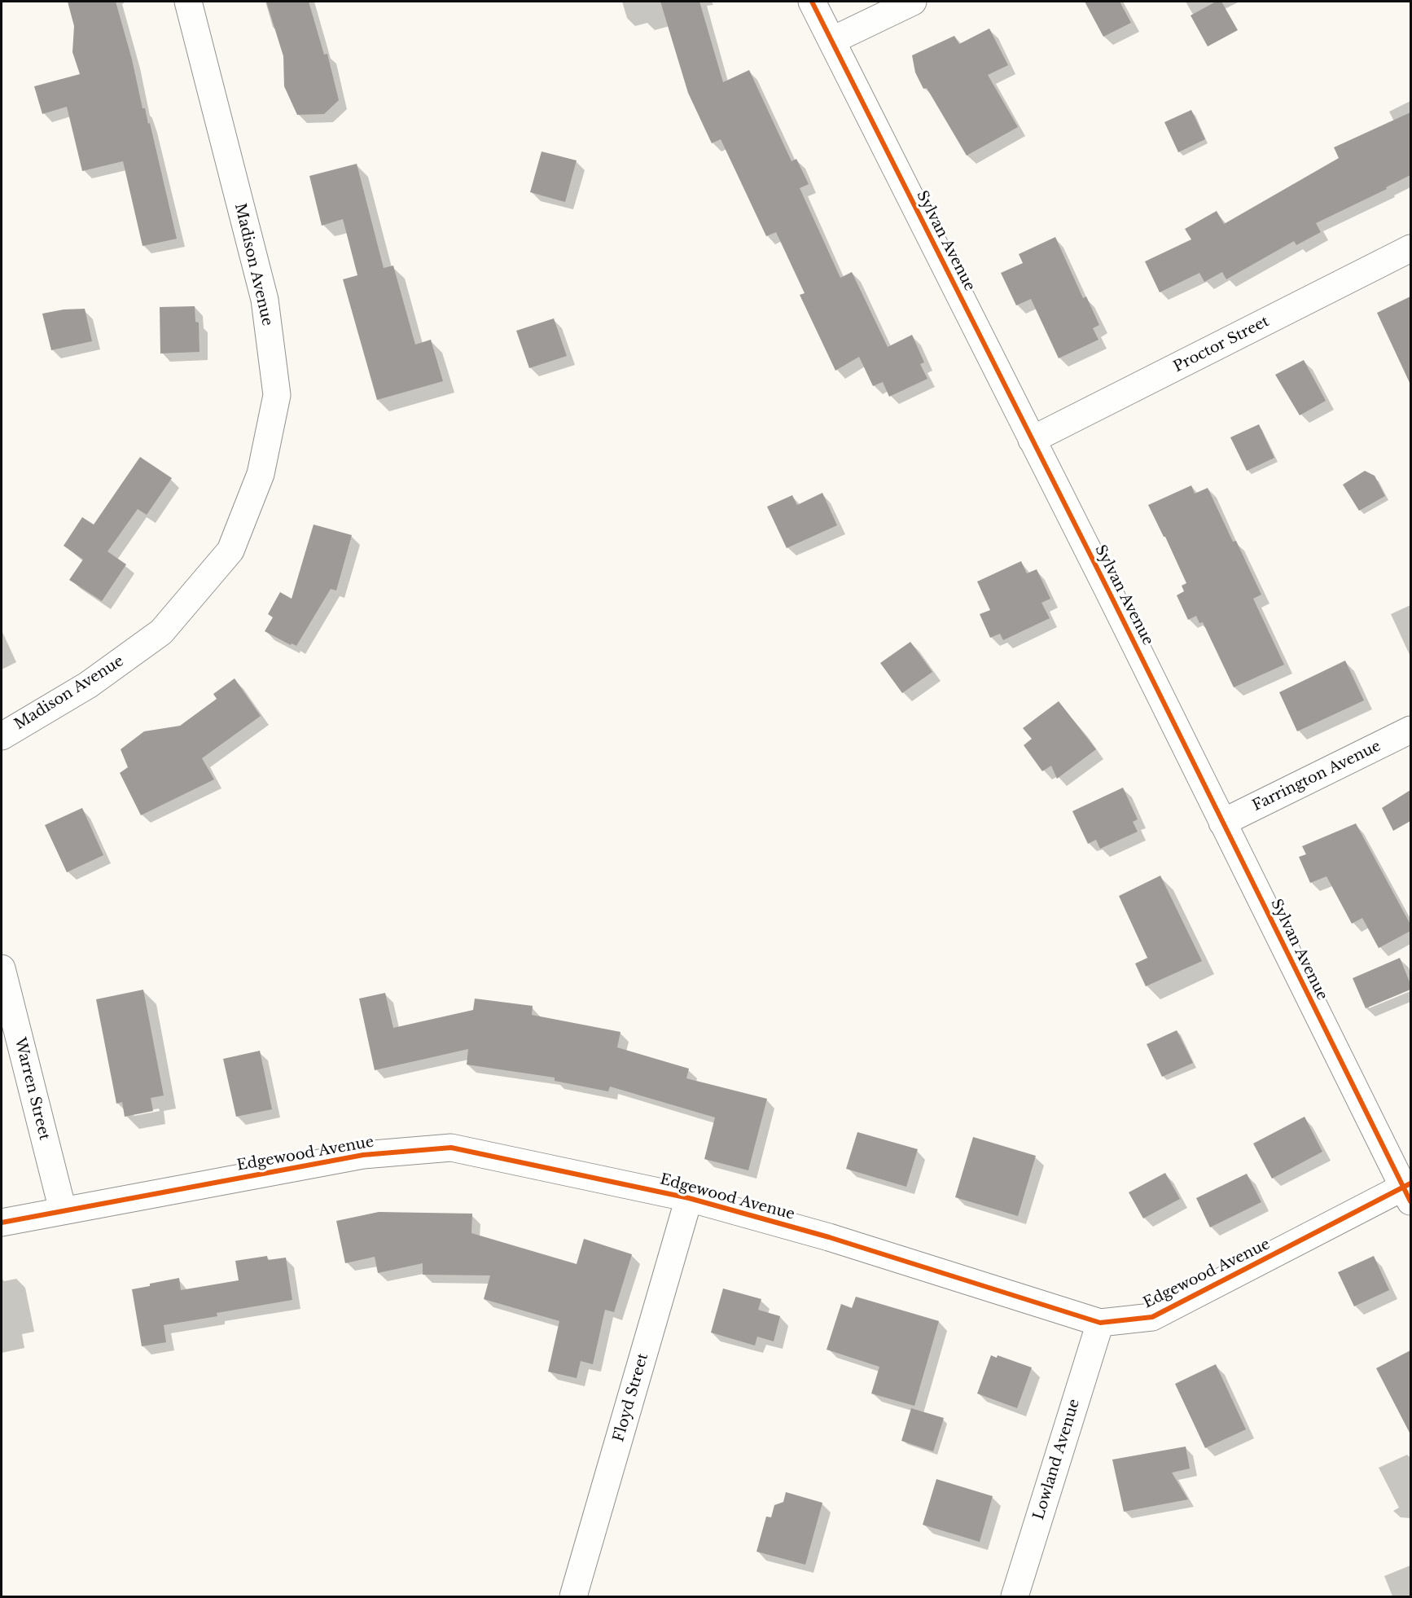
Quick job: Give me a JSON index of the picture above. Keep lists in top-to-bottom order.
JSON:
{
  "streets": {
    "street": [
      "Sylvan Avenue",
      "Madison Avenue",
      "Proctor Street",
      "Farrington Avenue",
      "Warren Street",
      "Edgewood Avenue",
      "Floyd Street",
      "Lowland Avenue"
    ]
  },
  "crossings": [
    ["Sylvan Avenue", "Proctor Street"],
    ["Sylvan Avenue", "Farrington Avenue"],
    ["Sylvan Avenue", "Edgewood Avenue"],
    ["Warren Street", "Edgewood Avenue"],
    ["Edgewood Avenue", "Floyd Street"],
    ["Edgewood Avenue", "Lowland Avenue"]
  ]
}
